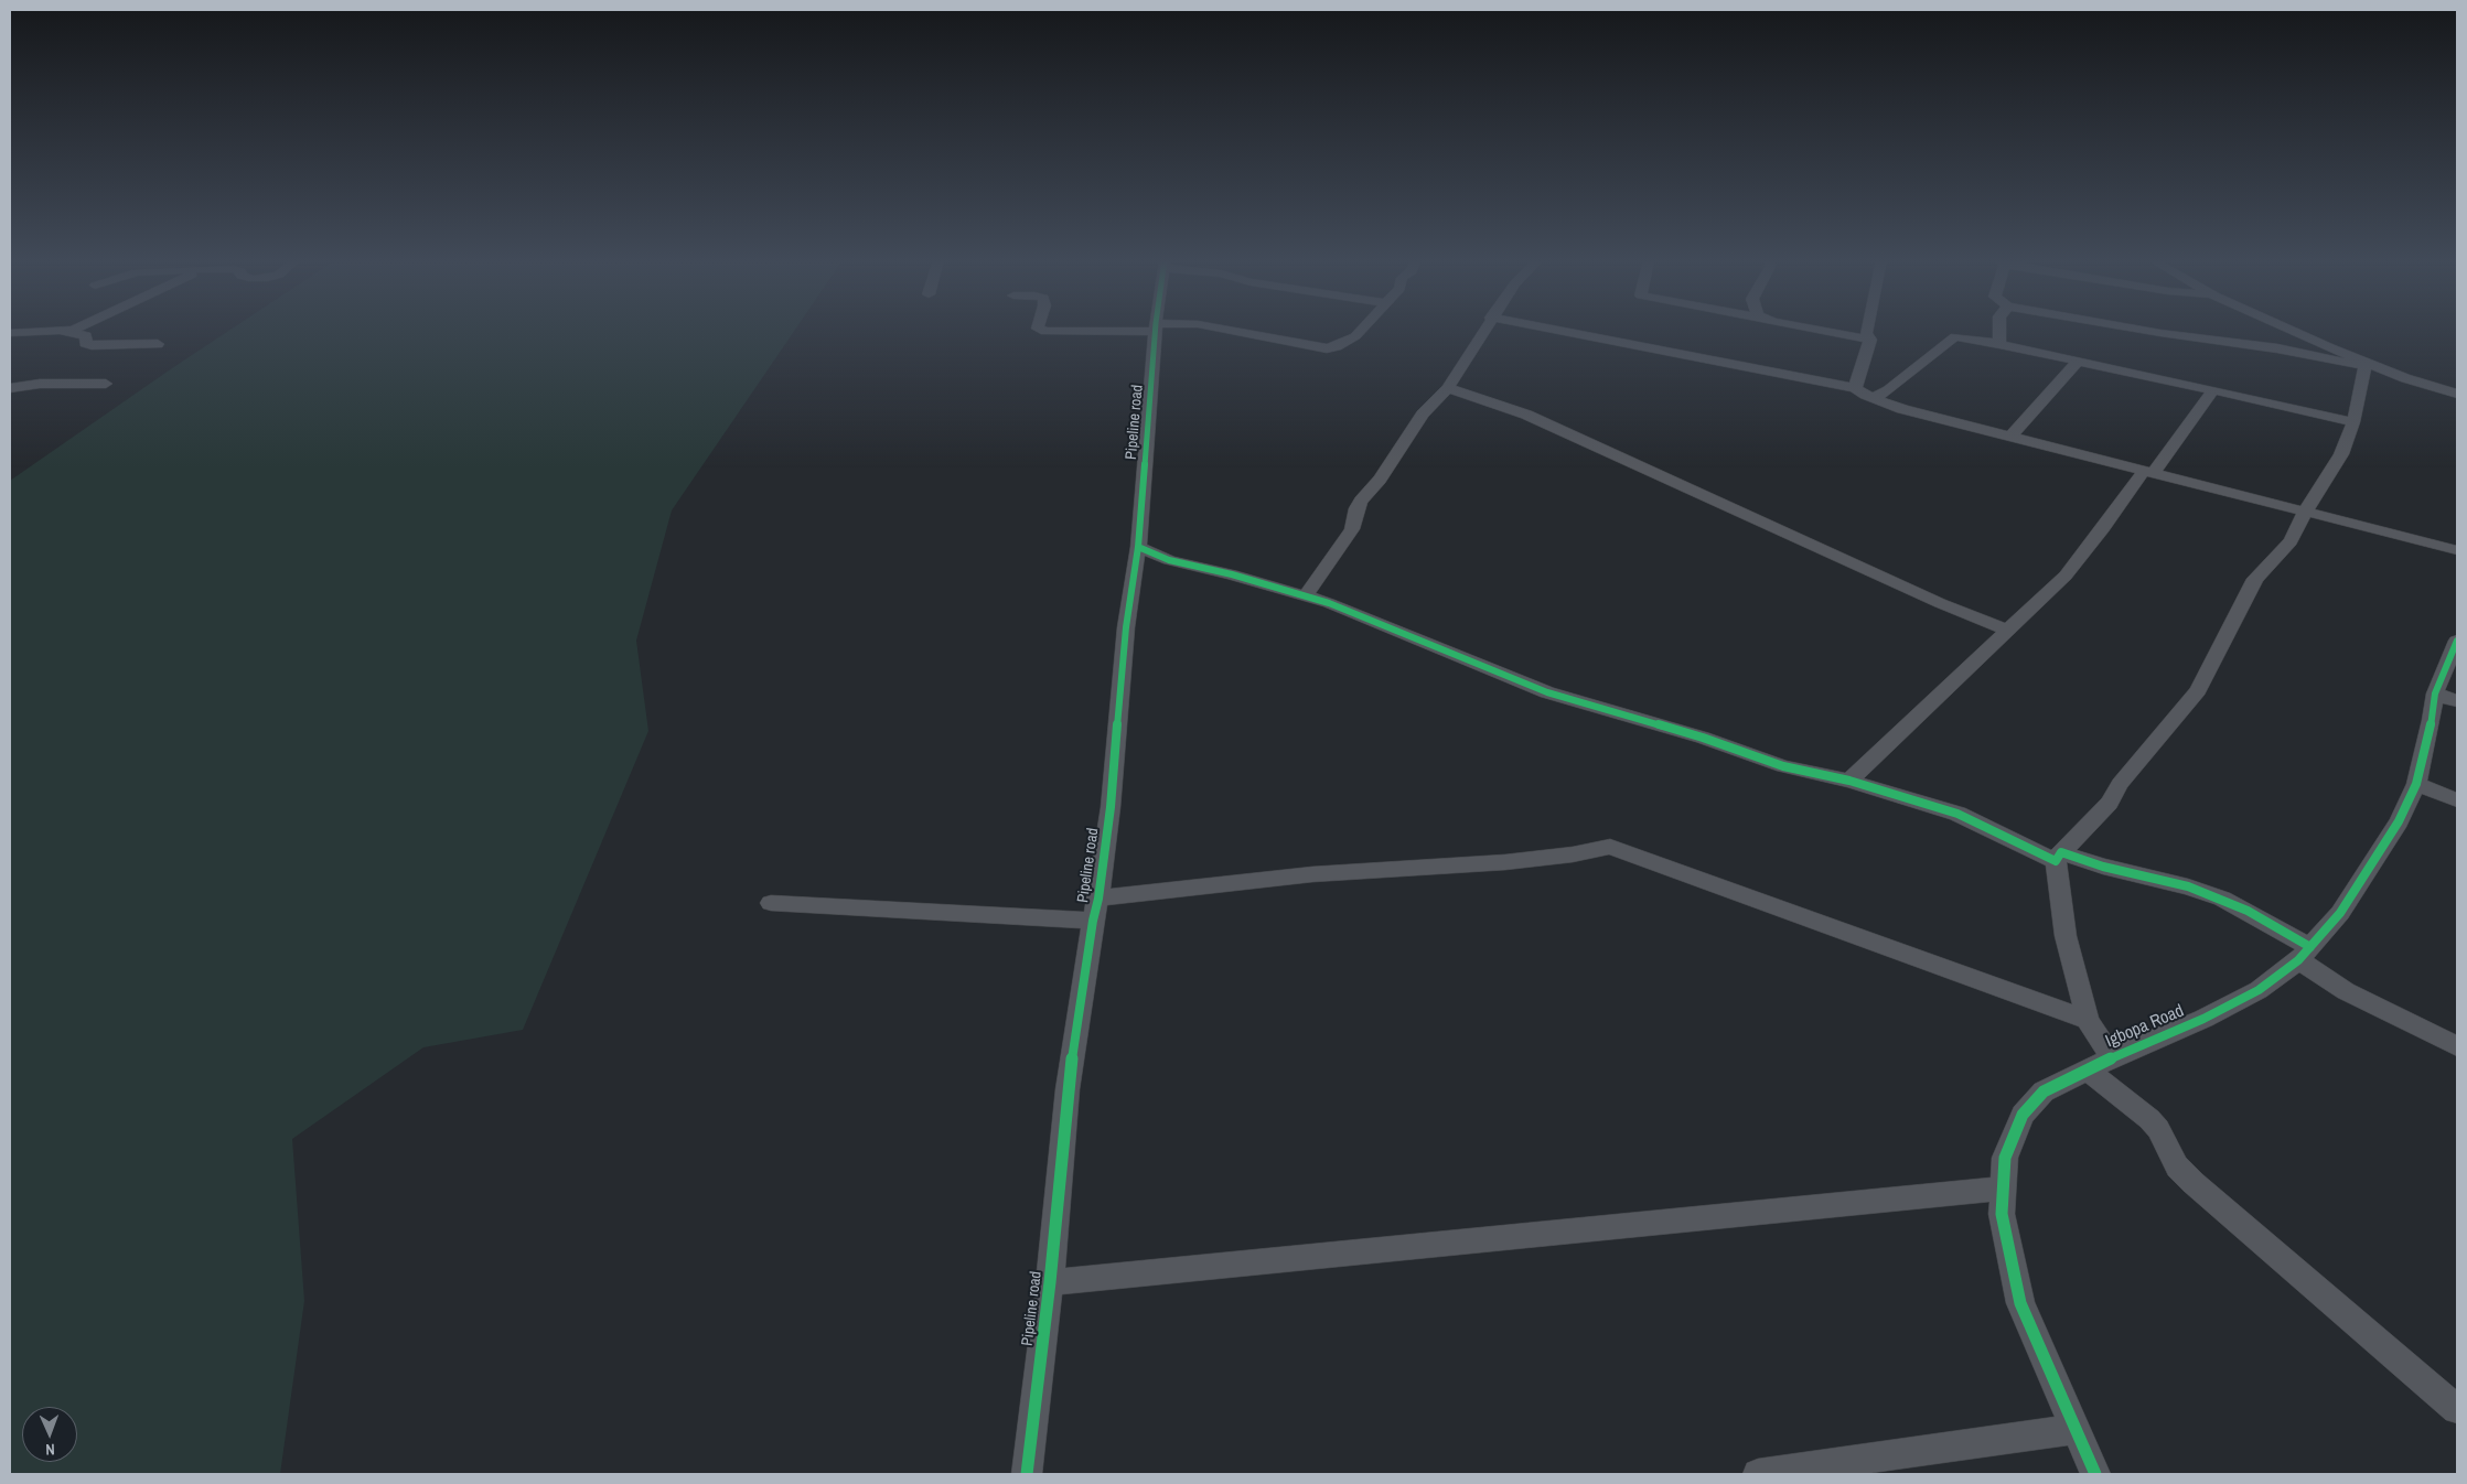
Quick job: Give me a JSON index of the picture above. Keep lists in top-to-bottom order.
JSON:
{
  "streets": {
    "street": ["Pipeline road", "Igbopa Road"]
  },
  "north": "bottom"
}
